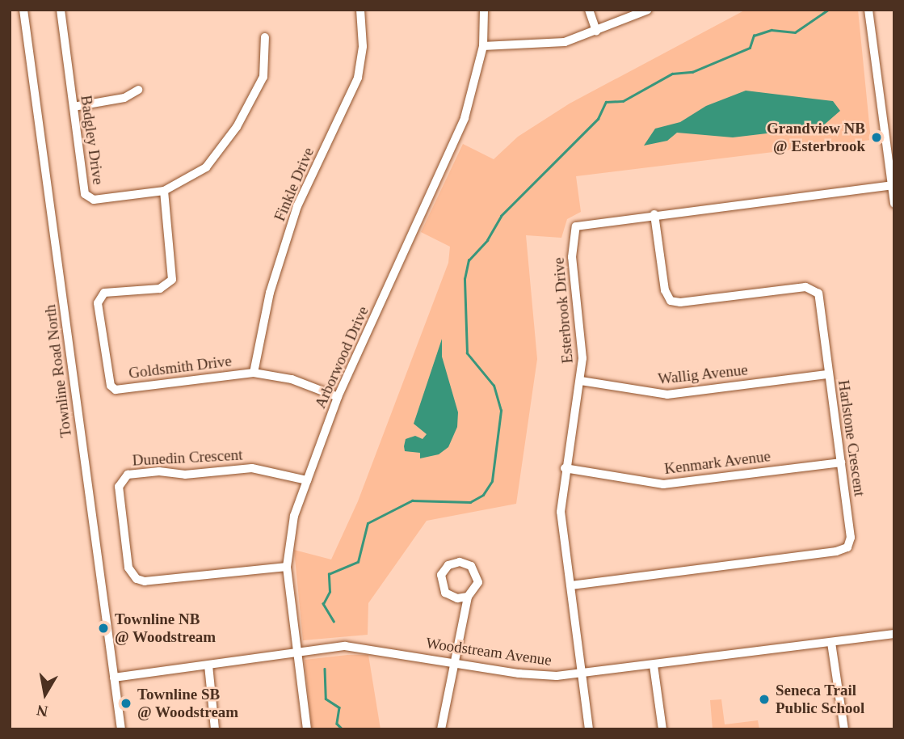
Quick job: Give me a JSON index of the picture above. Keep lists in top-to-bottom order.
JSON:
{
  "streets": {
    "street": [
      "Badgley Drive",
      "Finkle Drive",
      "Esterbrook Drive",
      "Arborwood Drive",
      "Goldsmith Drive",
      "Townline Road North",
      "Wallig Avenue",
      "Harlstone Crescent",
      "Dunedin Crescent",
      "Kenmark Avenue",
      "Woodstream Avenue"
    ]
  },
  "crossings": [
    ["Badgley Drive", "Goldsmith Drive"],
    ["Finkle Drive", "Goldsmith Drive"],
    ["Esterbrook Drive", "Wallig Avenue"],
    ["Esterbrook Drive", "Harlstone Crescent"],
    ["Esterbrook Drive", "Kenmark Avenue"],
    ["Esterbrook Drive", "Woodstream Avenue"],
    ["Arborwood Drive", "Goldsmith Drive"],
    ["Arborwood Drive", "Dunedin Crescent"],
    ["Arborwood Drive", "Woodstream Avenue"],
    ["Townline Road North", "Woodstream Avenue"],
    ["Wallig Avenue", "Harlstone Crescent"],
    ["Harlstone Crescent", "Kenmark Avenue"]
  ],
  "places": [
    "Grandview NB @ Esterbrook",
    "Townline NB @ Woodstream",
    "Seneca Trail Public School",
    "Townline SB @ Woodstream"
  ],
  "north": "bottom"
}
